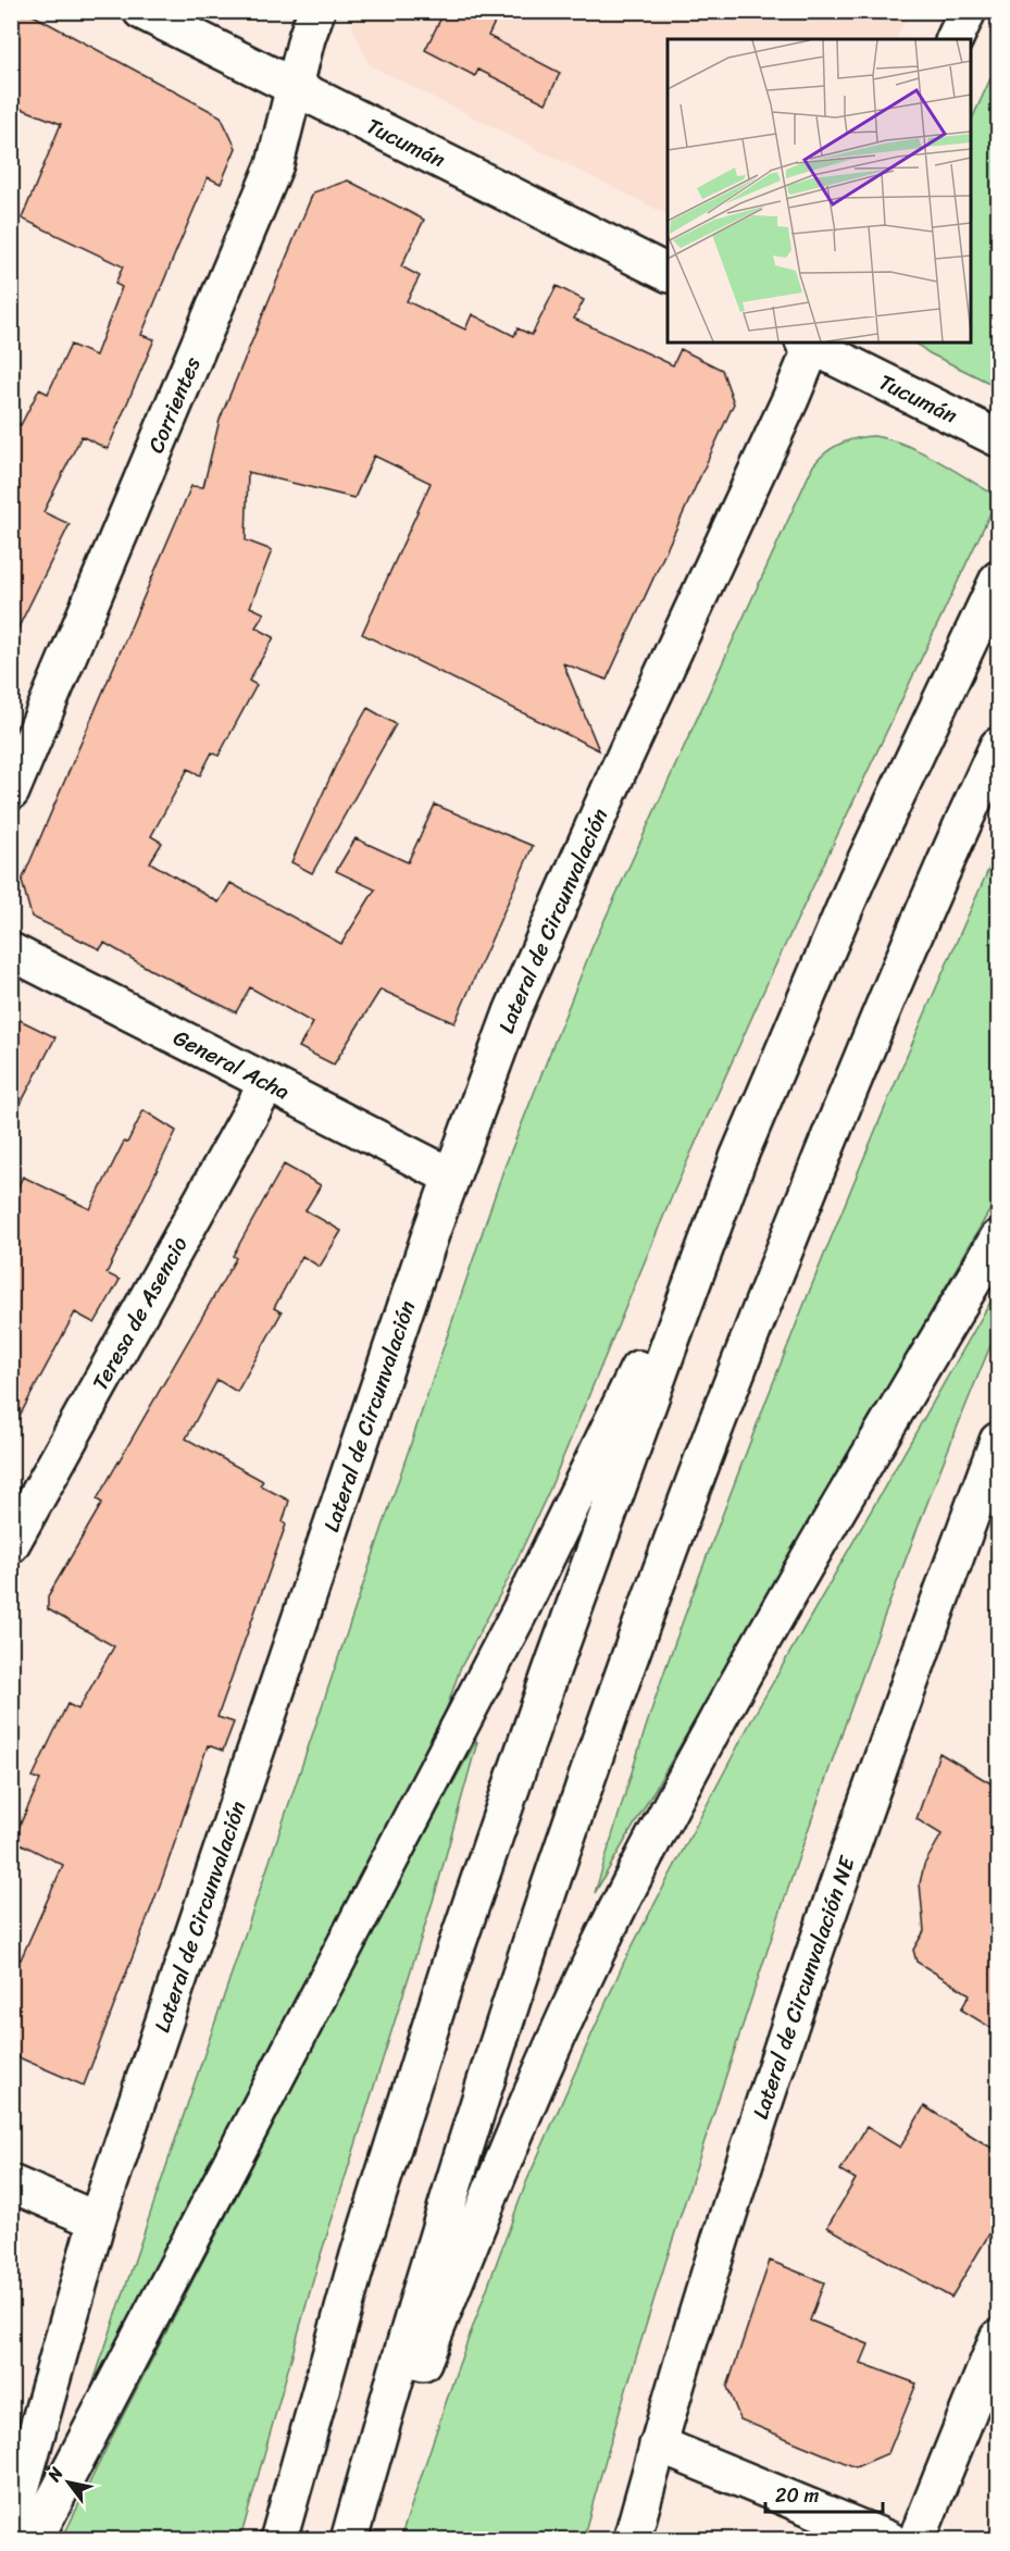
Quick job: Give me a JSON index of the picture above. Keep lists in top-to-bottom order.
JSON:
{
  "streets": {
    "main road": [
      "Tucumán",
      "Corrientes",
      "Lateral de Circunvalación",
      "General Acha",
      "Teresa de Asencio",
      "Lateral de Circunvalación NE"
    ]
  },
  "crossings": [
    ["Tucumán", "Corrientes"],
    ["Tucumán", "Lateral de Circunvalación"],
    ["Lateral de Circunvalación", "General Acha"],
    ["General Acha", "Teresa de Asencio"]
  ],
  "scale_bar": "20 m",
  "north": "top left"
}
